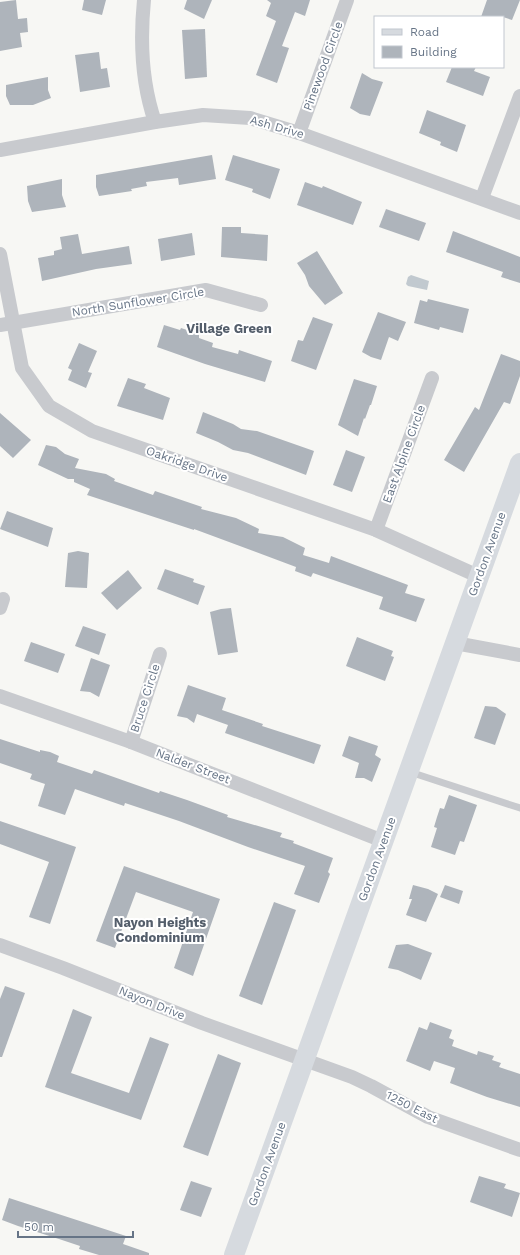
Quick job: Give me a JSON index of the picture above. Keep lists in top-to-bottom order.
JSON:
{
  "streets": {
    "main road": ["Gordon Avenue"],
    "street": [
      "Pinewood Circle",
      "Ash Drive",
      "North Sunflower Circle",
      "East Alpine Circle",
      "Oakridge Drive",
      "Bruce Circle",
      "Nalder Street",
      "Nayon Drive",
      "1250 East"
    ]
  },
  "crossings": [
    ["Pinewood Circle", "Ash Drive"],
    ["North Sunflower Circle", "Oakridge Drive"],
    ["East Alpine Circle", "Oakridge Drive"],
    ["Oakridge Drive", "Gordon Avenue"],
    ["Gordon Avenue", "Nalder Street"],
    ["Gordon Avenue", "Nayon Drive"],
    ["Gordon Avenue", "1250 East"],
    ["Bruce Circle", "Nalder Street"],
    ["Nayon Drive", "1250 East"]
  ],
  "districts": ["Village Green", "Nayon Heights Condominium"],
  "legend": ["Road", "Building"],
  "scale_bar": "50 m"
}
